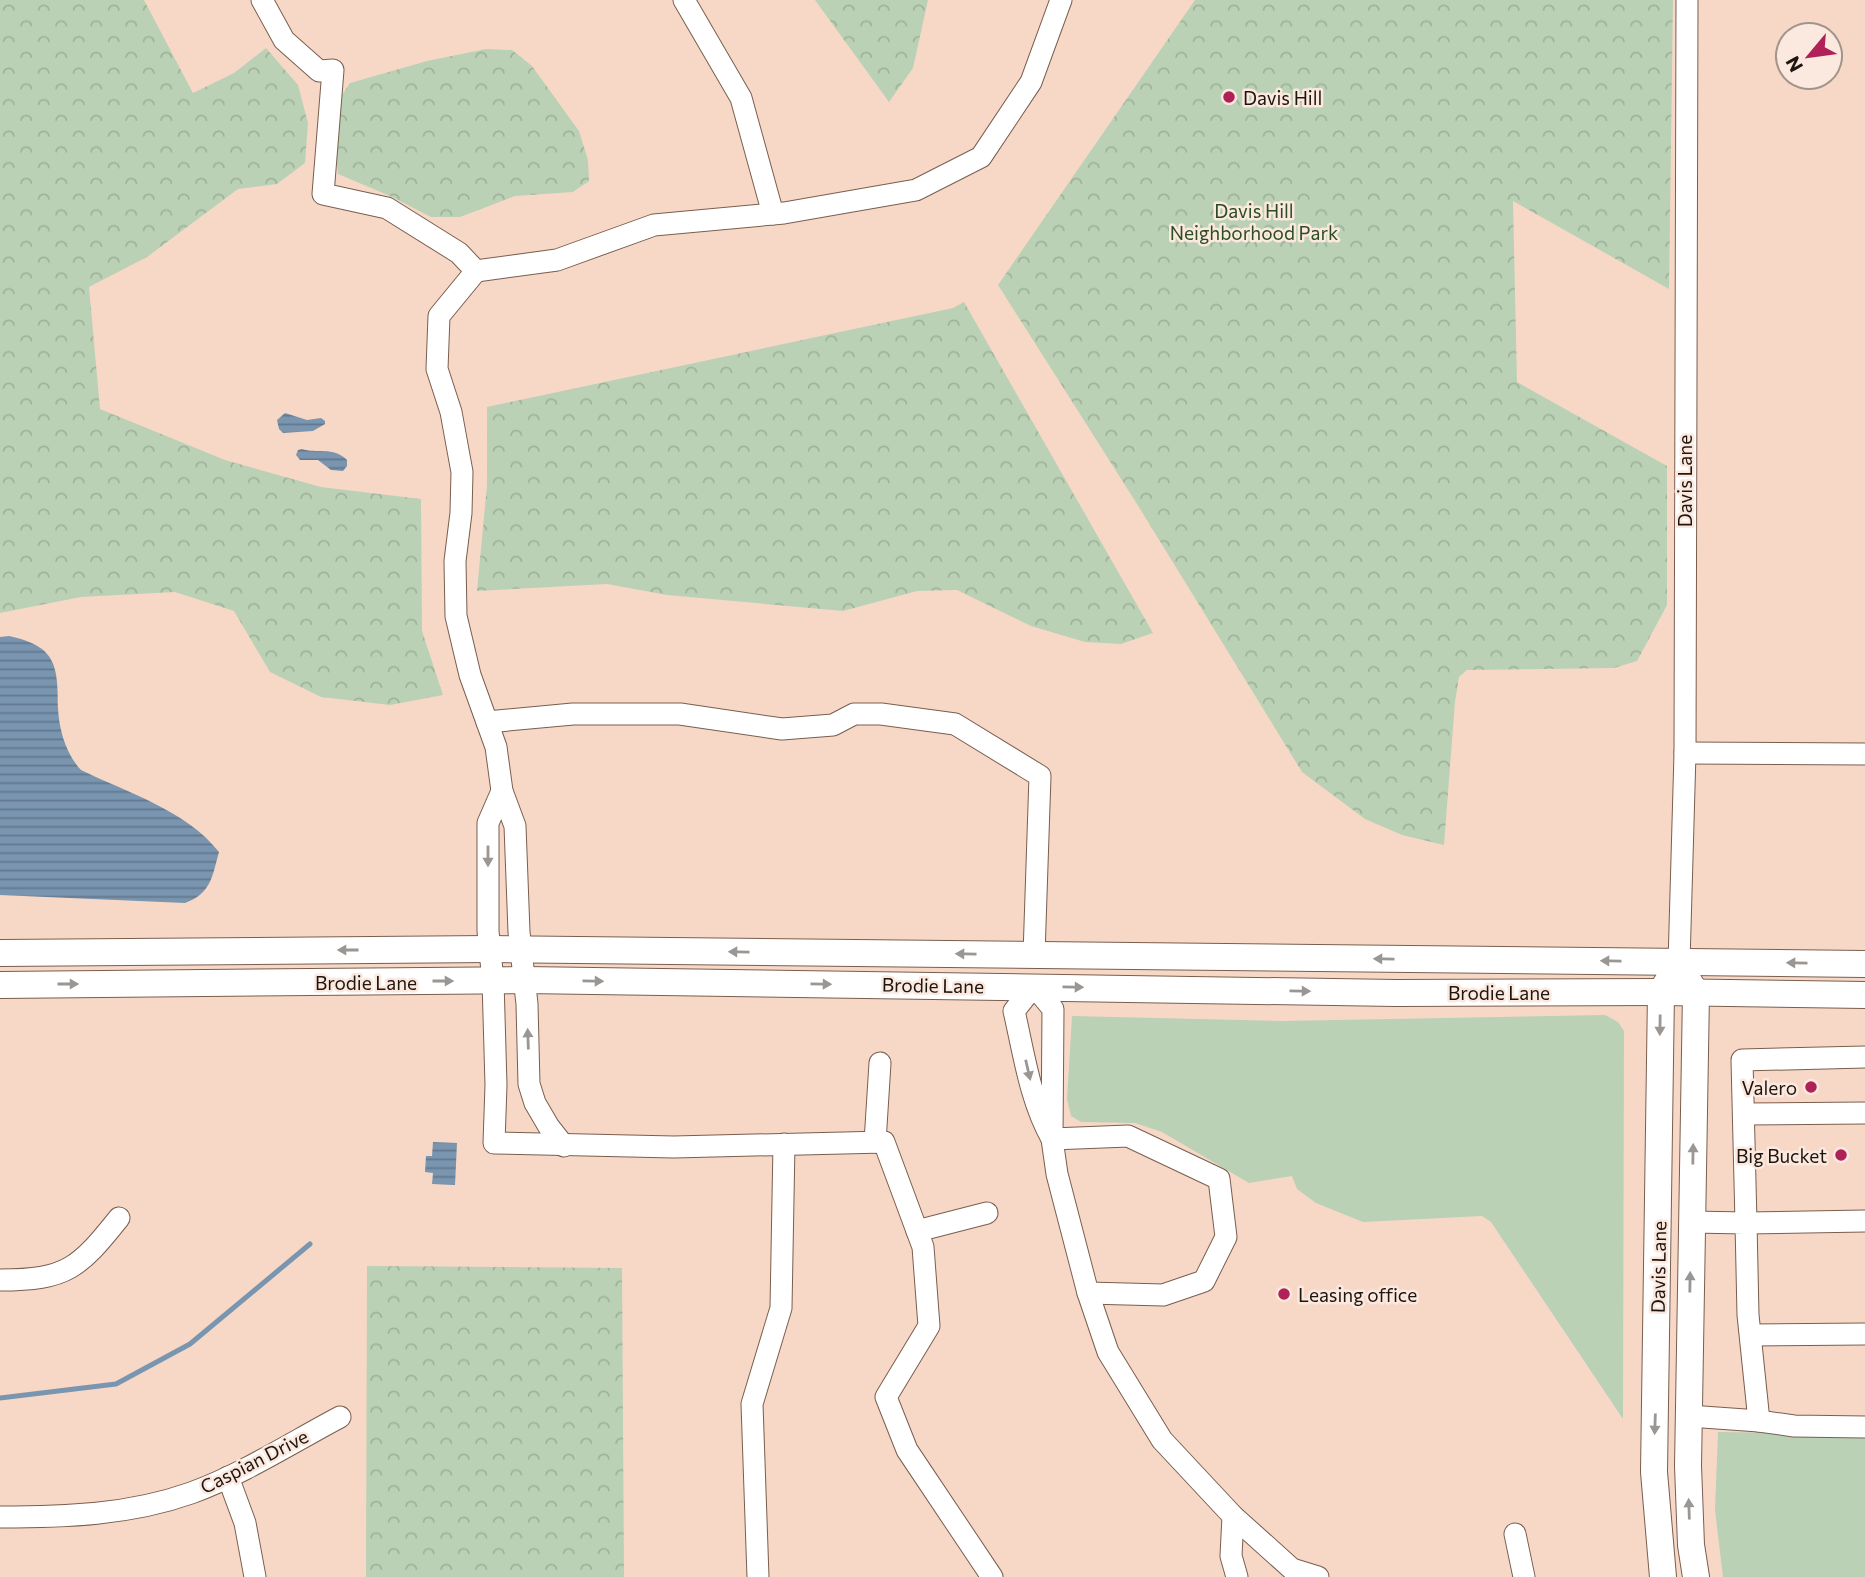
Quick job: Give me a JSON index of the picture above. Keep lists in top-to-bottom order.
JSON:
{
  "streets": {
    "main road": ["Davis Lane", "Brodie Lane"],
    "street": ["Caspian Drive"]
  },
  "crossings": [
    ["Davis Lane", "Brodie Lane"]
  ],
  "parks": ["Davis Hill Neighborhood Park"],
  "places": [
    "Davis Hill",
    "Valero",
    "Big Bucket",
    "Leasing office"
  ],
  "north": "bottom left"
}
